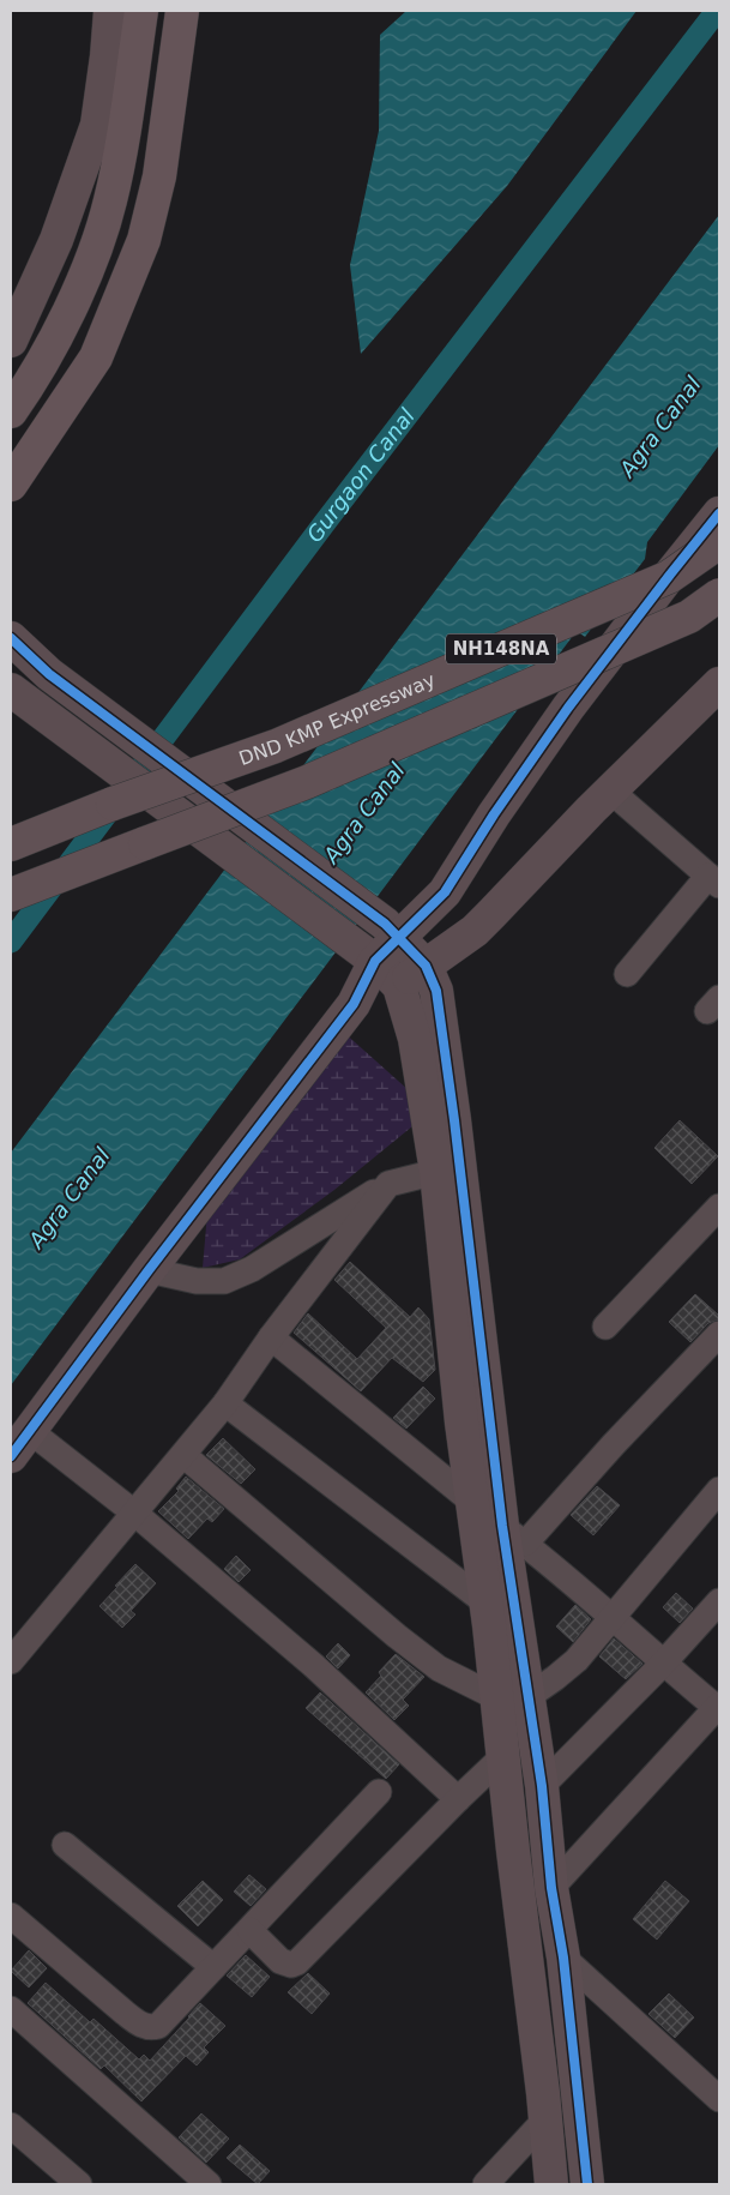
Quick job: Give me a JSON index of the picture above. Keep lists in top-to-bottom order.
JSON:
{
  "streets": {
    "highway": ["NH148NA", "DND KMP Expressway"]
  },
  "water": ["Agra Canal", "Gurgaon Canal"]
}
